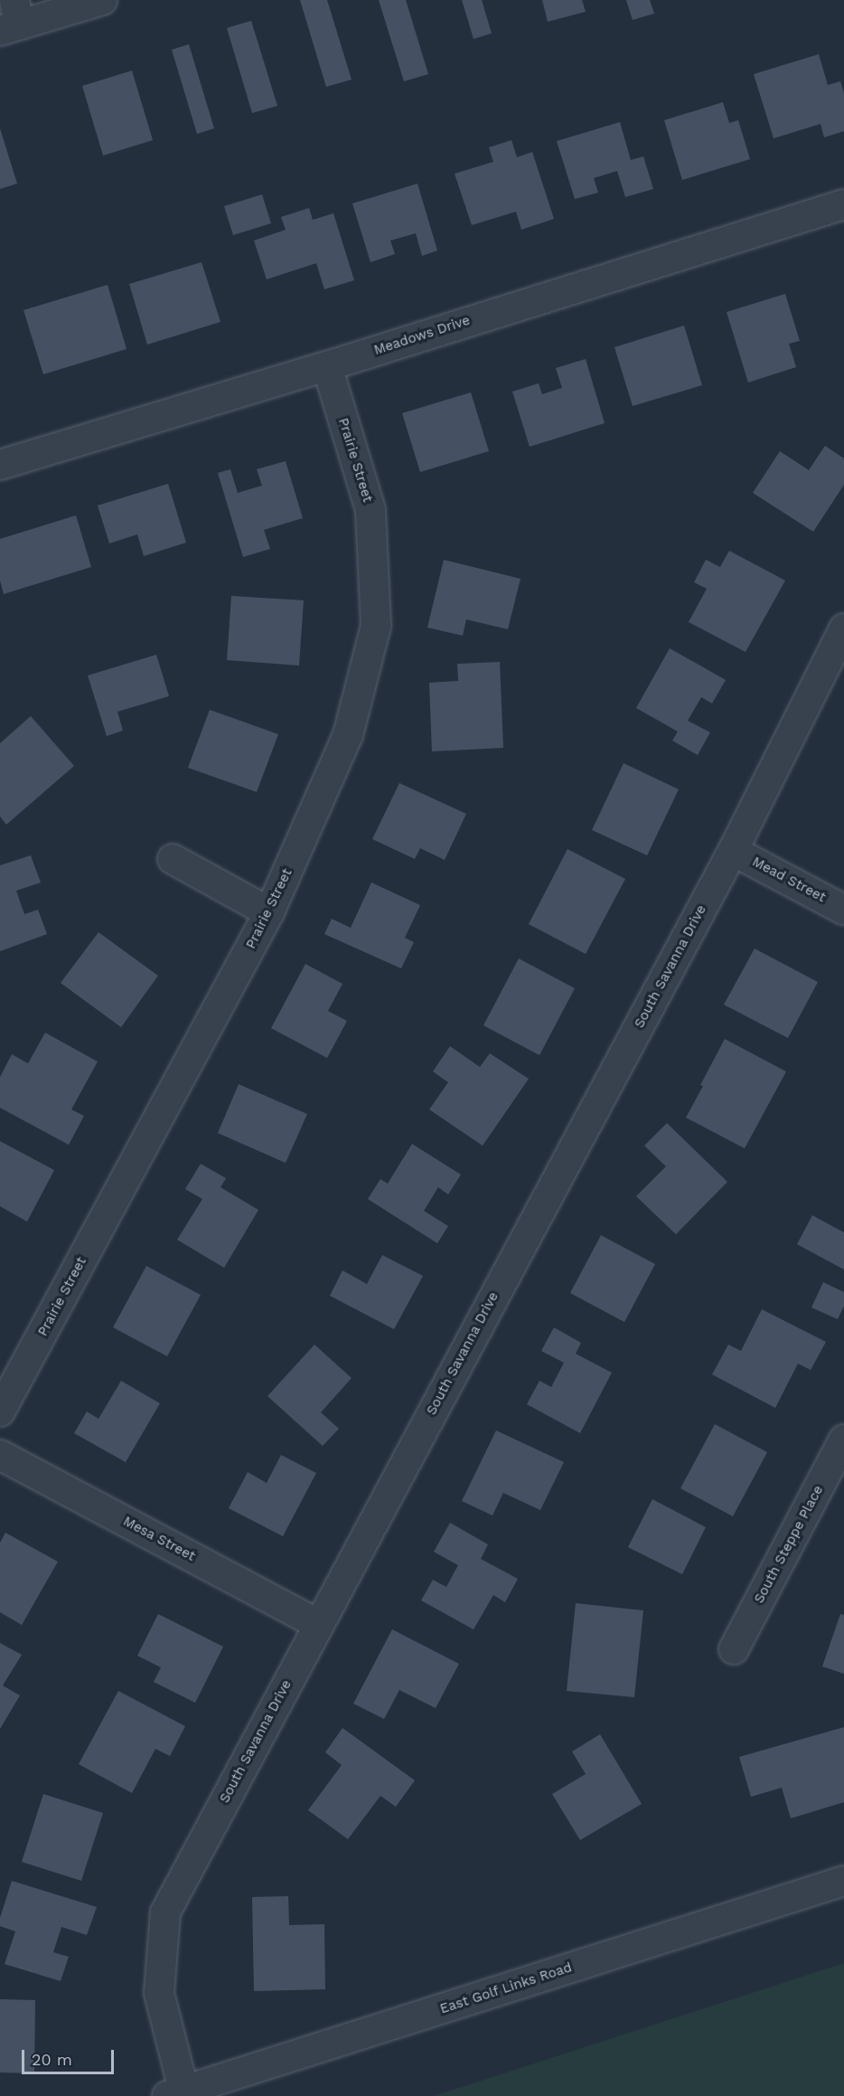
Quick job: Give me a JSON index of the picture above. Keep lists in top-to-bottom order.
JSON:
{
  "streets": {
    "street": [
      "Meadows Drive",
      "Prairie Street",
      "Mead Street",
      "South Savanna Drive",
      "Mesa Street",
      "South Steppe Place",
      "East Golf Links Road"
    ]
  },
  "crossings": [
    ["Meadows Drive", "Prairie Street"],
    ["Mead Street", "South Savanna Drive"],
    ["South Savanna Drive", "Mesa Street"],
    ["South Savanna Drive", "East Golf Links Road"]
  ],
  "scale_bar": "20 m"
}
